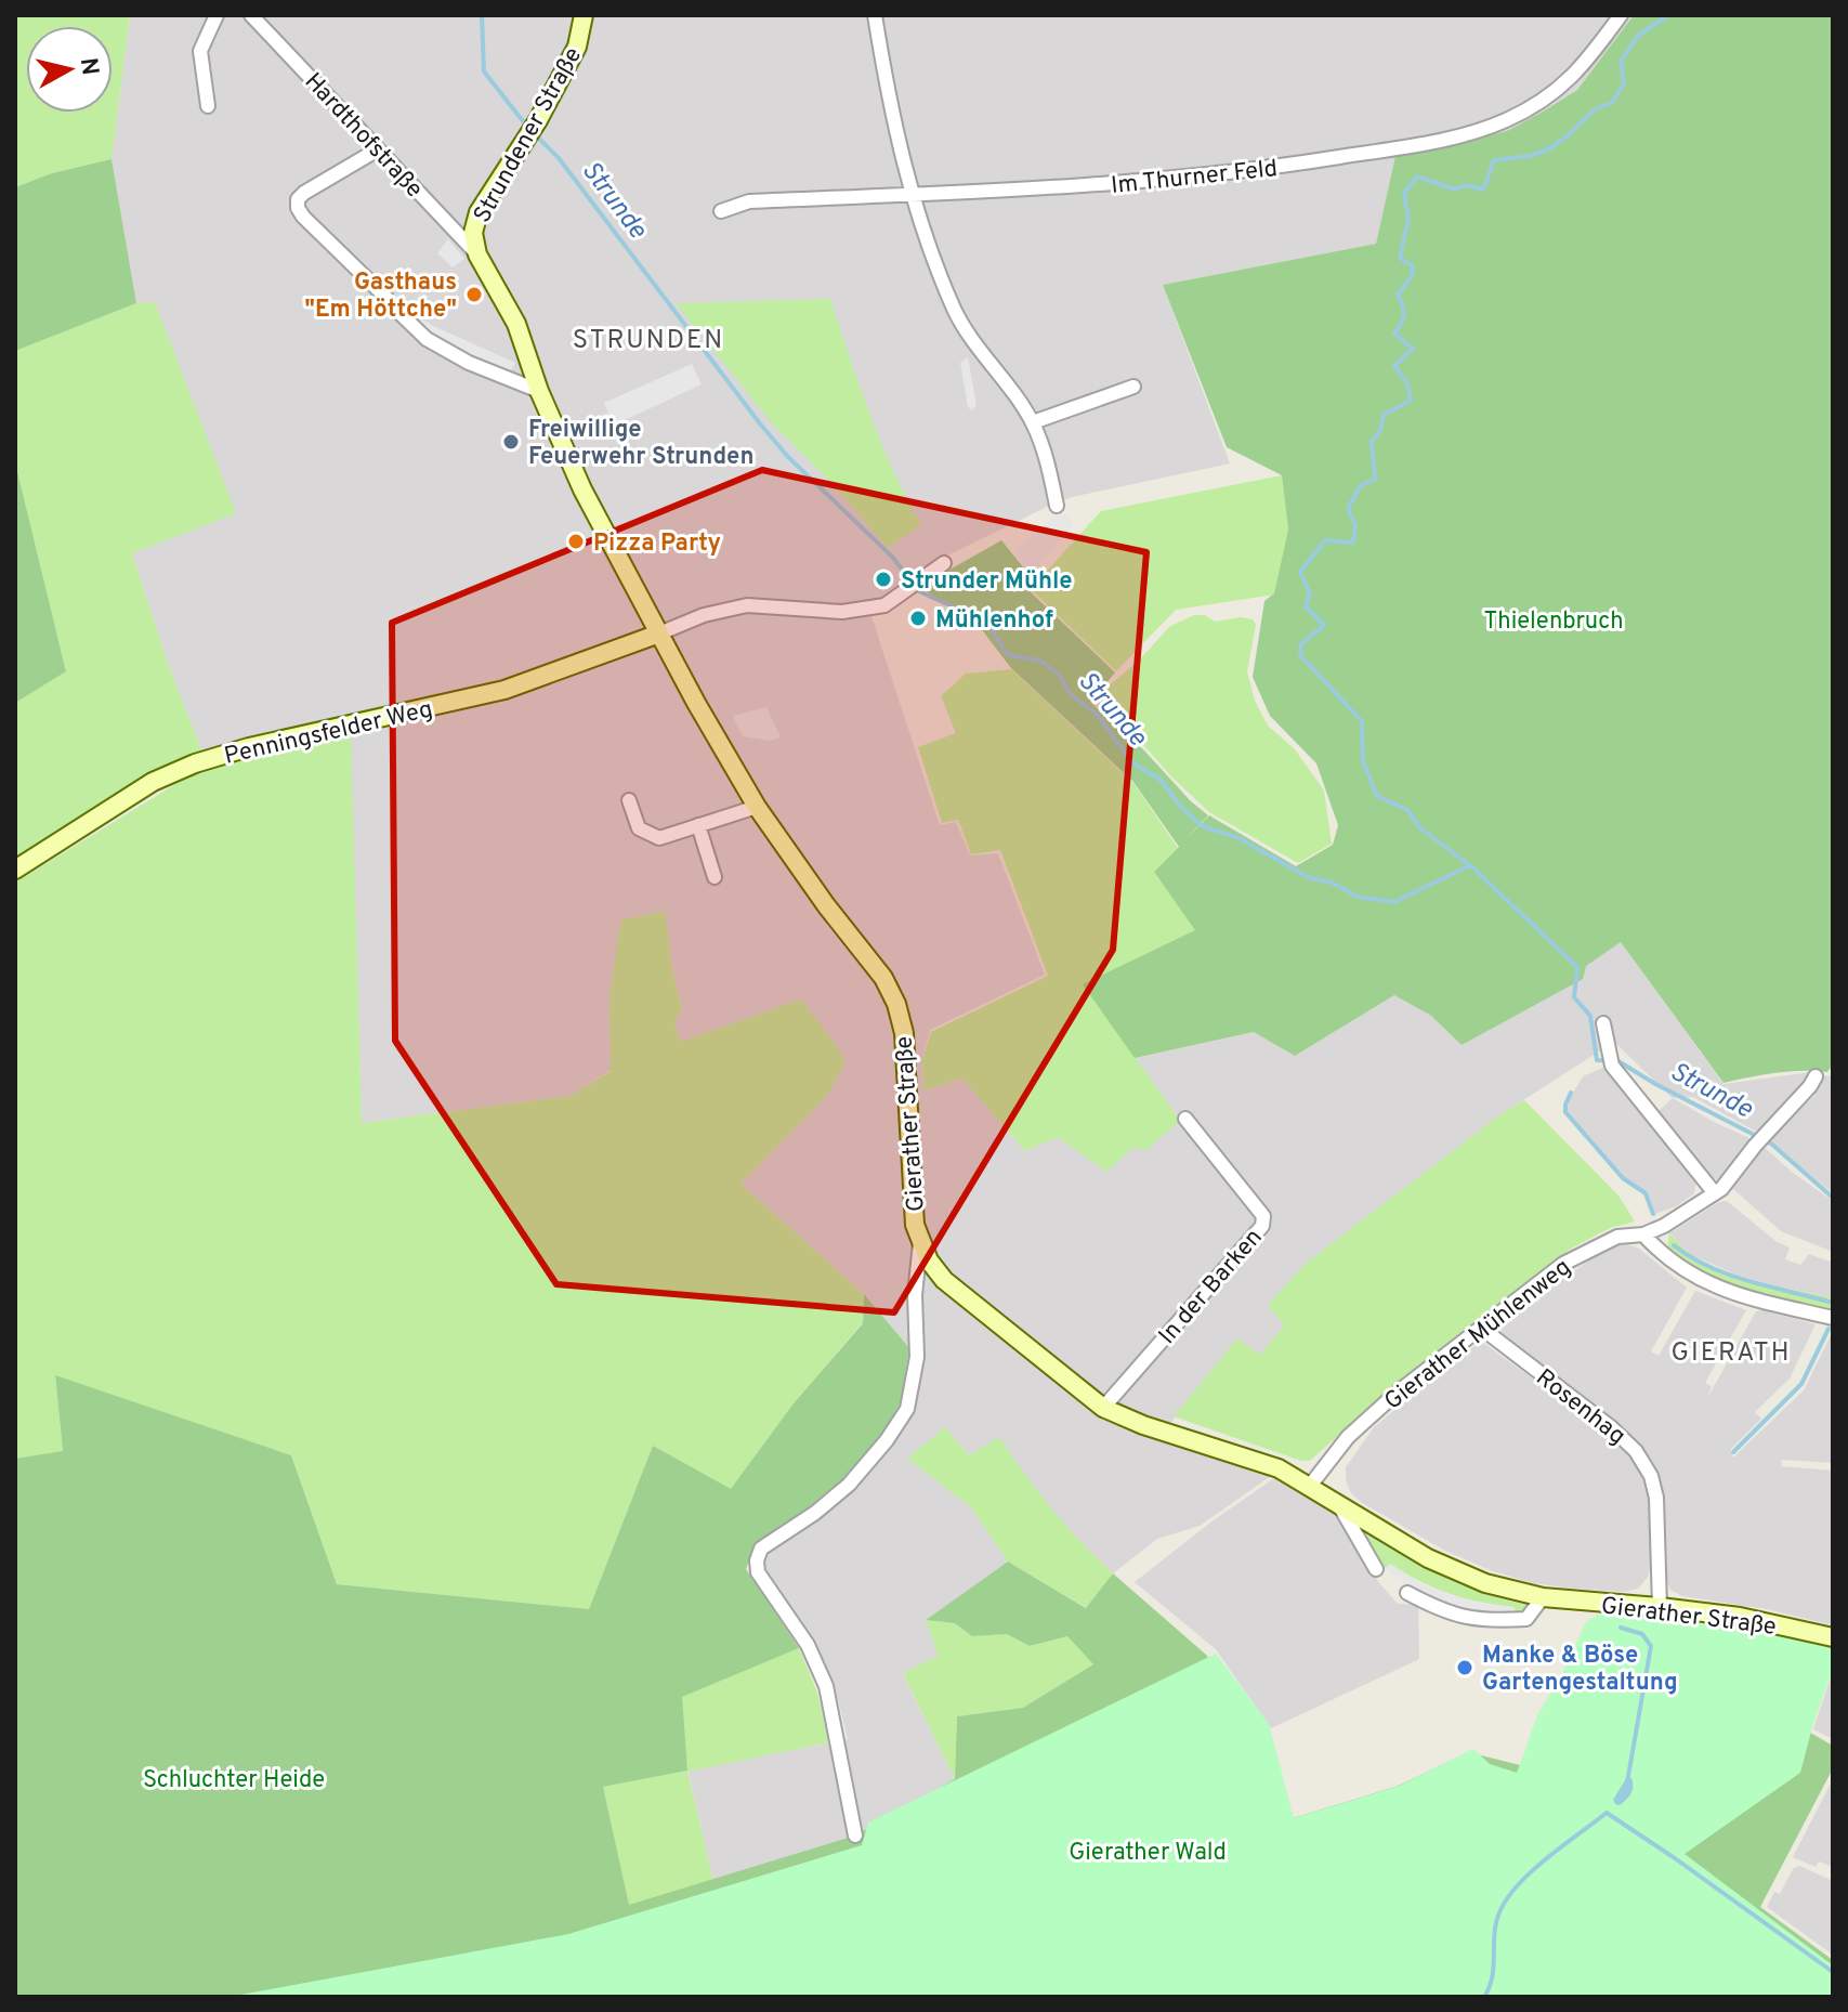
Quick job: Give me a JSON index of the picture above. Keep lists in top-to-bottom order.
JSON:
{
  "streets": {
    "street": [
      "Hardthofstraße",
      "Strundener Straße",
      "Im Thurner Feld",
      "Penningsfelder Weg",
      "Gierather Straße",
      "In der Barken",
      "Gierather Mühlenweg",
      "Rosenhag"
    ]
  },
  "crossings": [
    ["Hardthofstraße", "Strundener Straße"],
    ["Hardthofstraße", "Gierather Straße"],
    ["Strundener Straße", "Gierather Straße"],
    ["Penningsfelder Weg", "Gierather Straße"],
    ["Gierather Straße", "In der Barken"],
    ["Gierather Straße", "Gierather Mühlenweg"],
    ["Gierather Straße", "Rosenhag"],
    ["Gierather Mühlenweg", "Rosenhag"]
  ],
  "districts": ["STRUNDEN", "GIERATH"],
  "water": ["Strunde"],
  "parks": ["Thielenbruch", "Schluchter Heide", "Gierather Wald"],
  "places": [
    "Gasthaus \"Em Höttche\"",
    "Freiwillige Feuerwehr Strunden",
    "Pizza Party",
    "Strunder Mühle",
    "Mühlenhof",
    "Manke & Böse Gartengestaltung"
  ],
  "north": "right"
}
